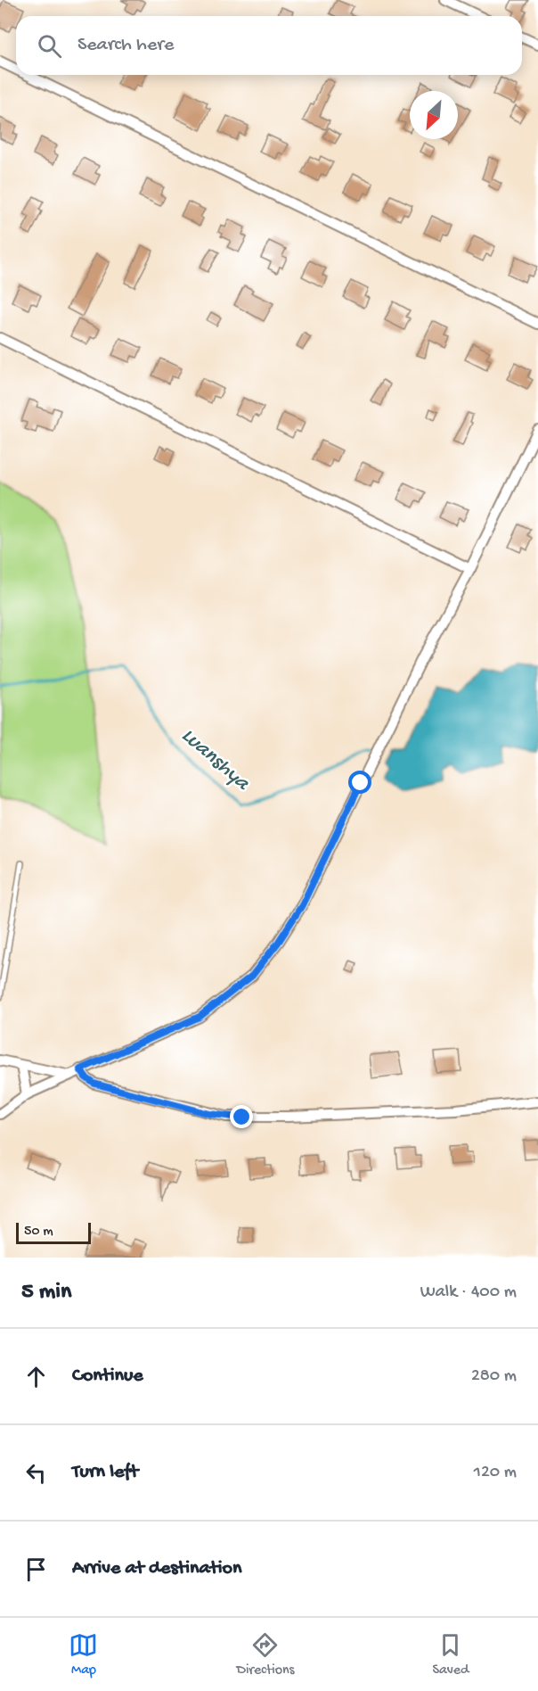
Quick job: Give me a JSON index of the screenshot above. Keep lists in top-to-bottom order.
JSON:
{
  "water": ["Luanshya"],
  "scale_bar": "50 m",
  "north": "bottom left",
  "page": {
    "search": "Search here",
    "scale": "50 m",
    "heading": ["5 min", "Walk · 400 m"],
    "list": [
      ["Continue", "280 m"],
      ["Turn left", "120 m"],
      "Arrive at destination"
    ],
    "nav": ["Map", "Directions", "Saved"]
  }
}
